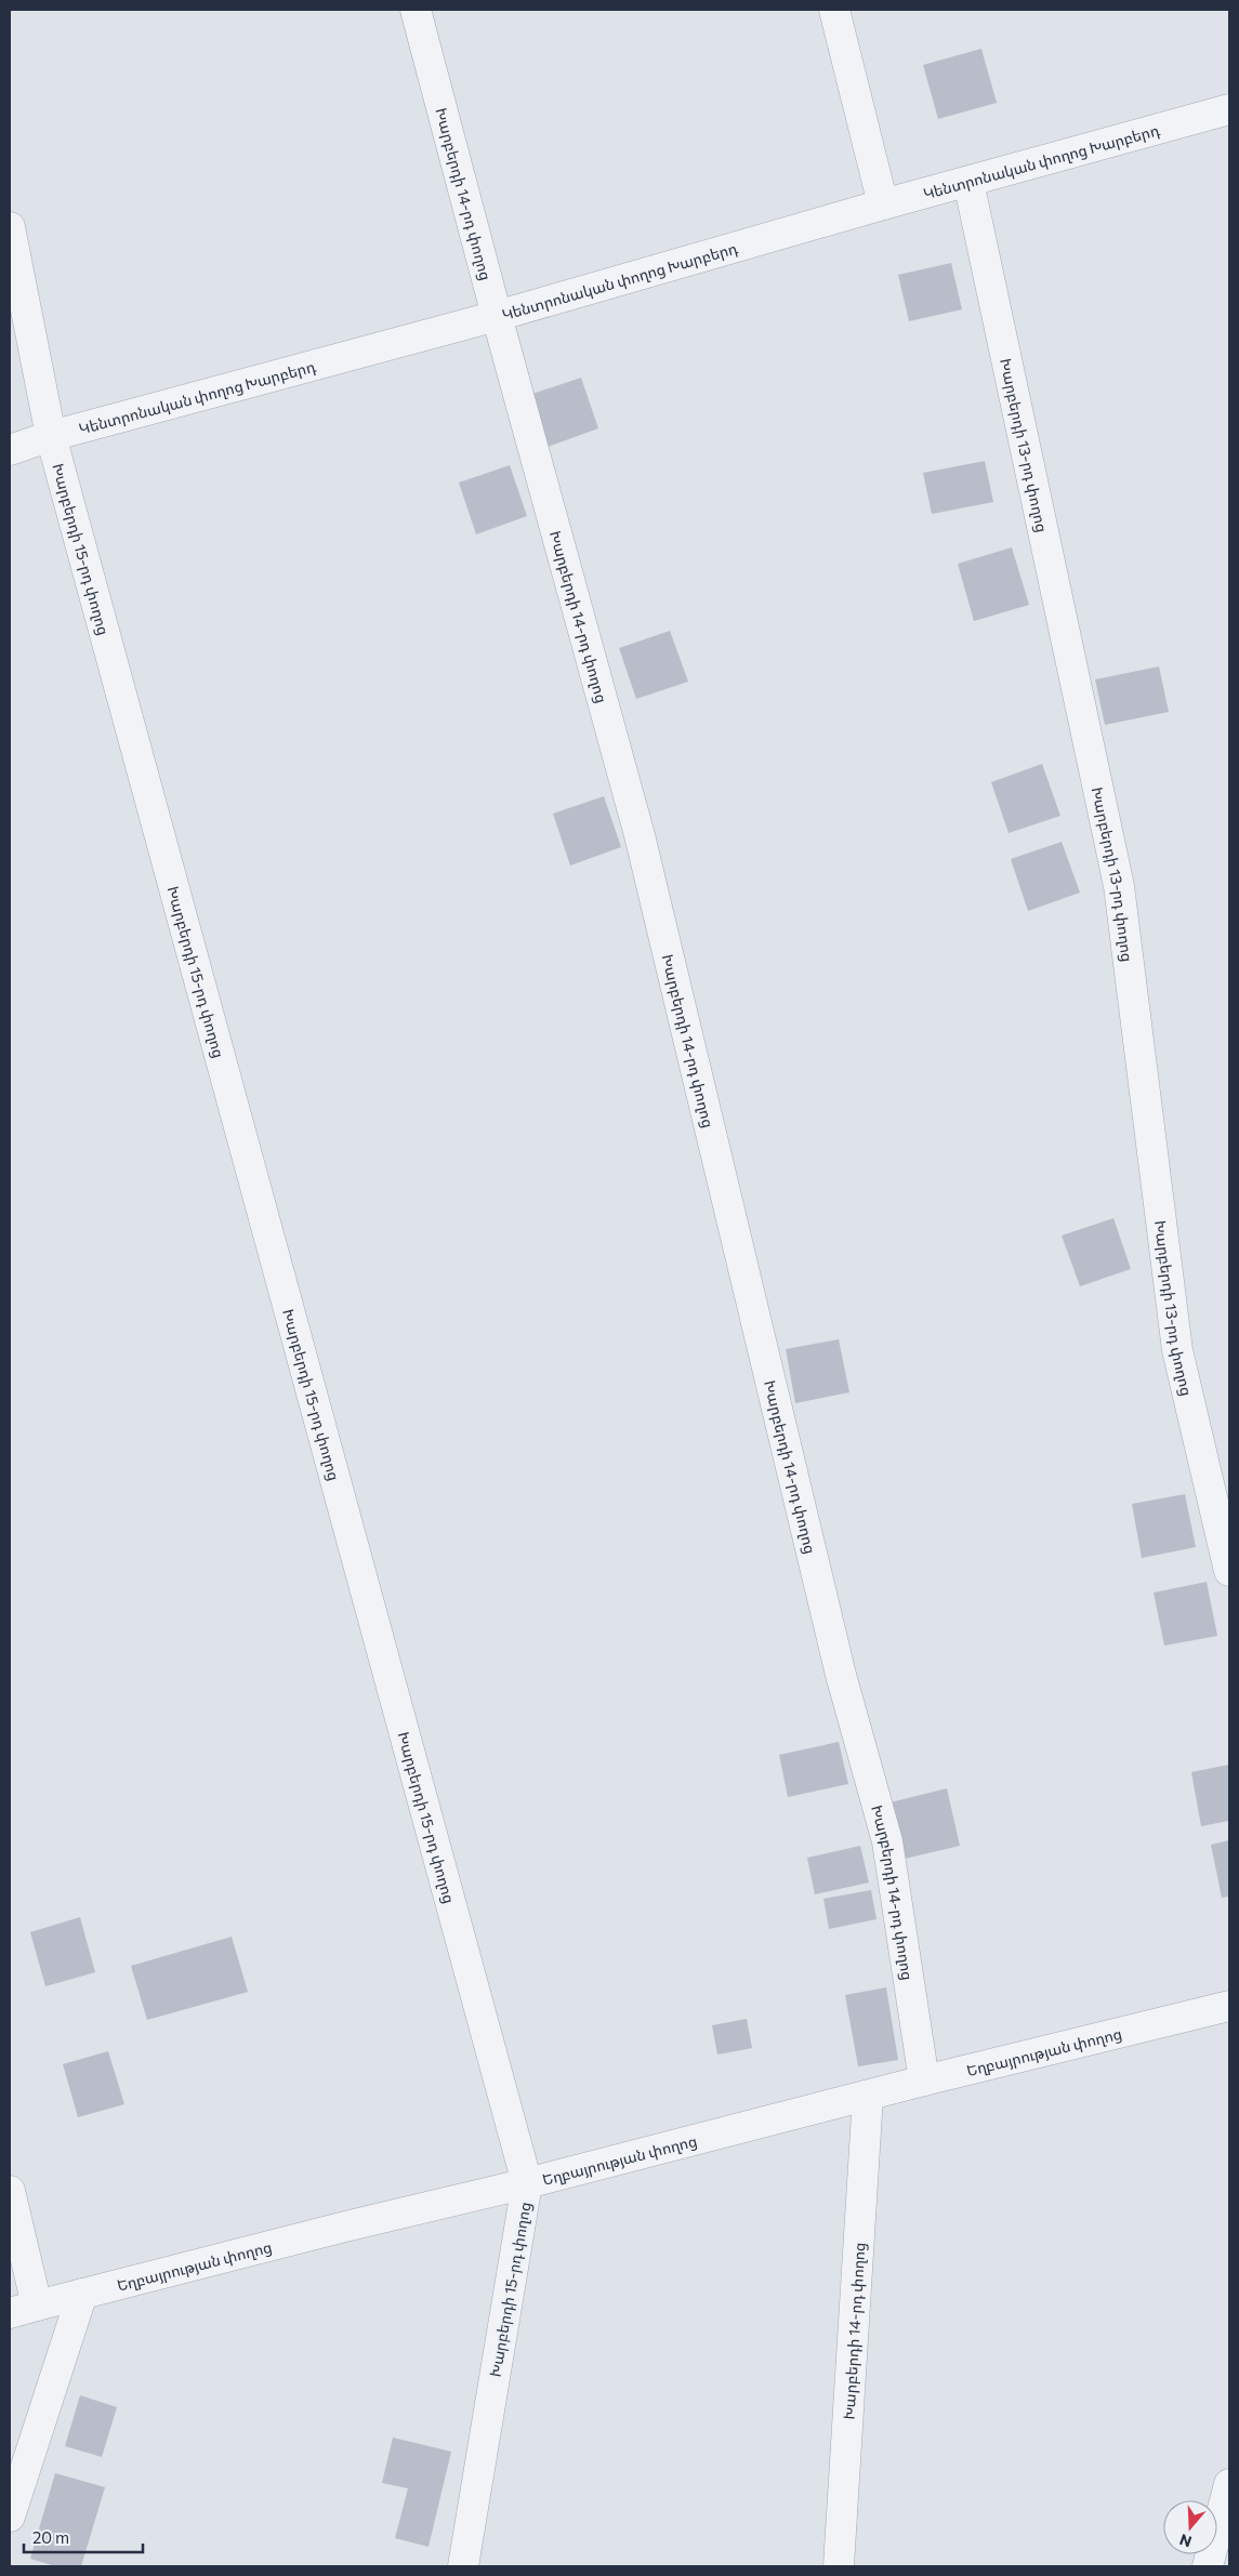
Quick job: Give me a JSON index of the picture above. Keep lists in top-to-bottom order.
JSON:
{
  "streets": {
    "street": [
      "Կենտրոնական փողոց Խարբերդ",
      "Խարբերդի 14-րդ փողոց",
      "Խարբերդի 13-րդ փողոց",
      "Խարբերդի 15-րդ փողոց",
      "Եղբայրության փողոց"
    ]
  },
  "crossings": [
    ["Կենտրոնական փողոց Խարբերդ", "Խարբերդի 14-րդ փողոց"],
    ["Կենտրոնական փողոց Խարբերդ", "Խարբերդի 13-րդ փողոց"],
    ["Կենտրոնական փողոց Խարբերդ", "Խարբերդի 15-րդ փողոց"],
    ["Խարբերդի 14-րդ փողոց", "Եղբայրության փողոց"],
    ["Խարբերդի 15-րդ փողոց", "Եղբայրության փողոց"]
  ],
  "scale_bar": "20 m",
  "north": "bottom"
}
